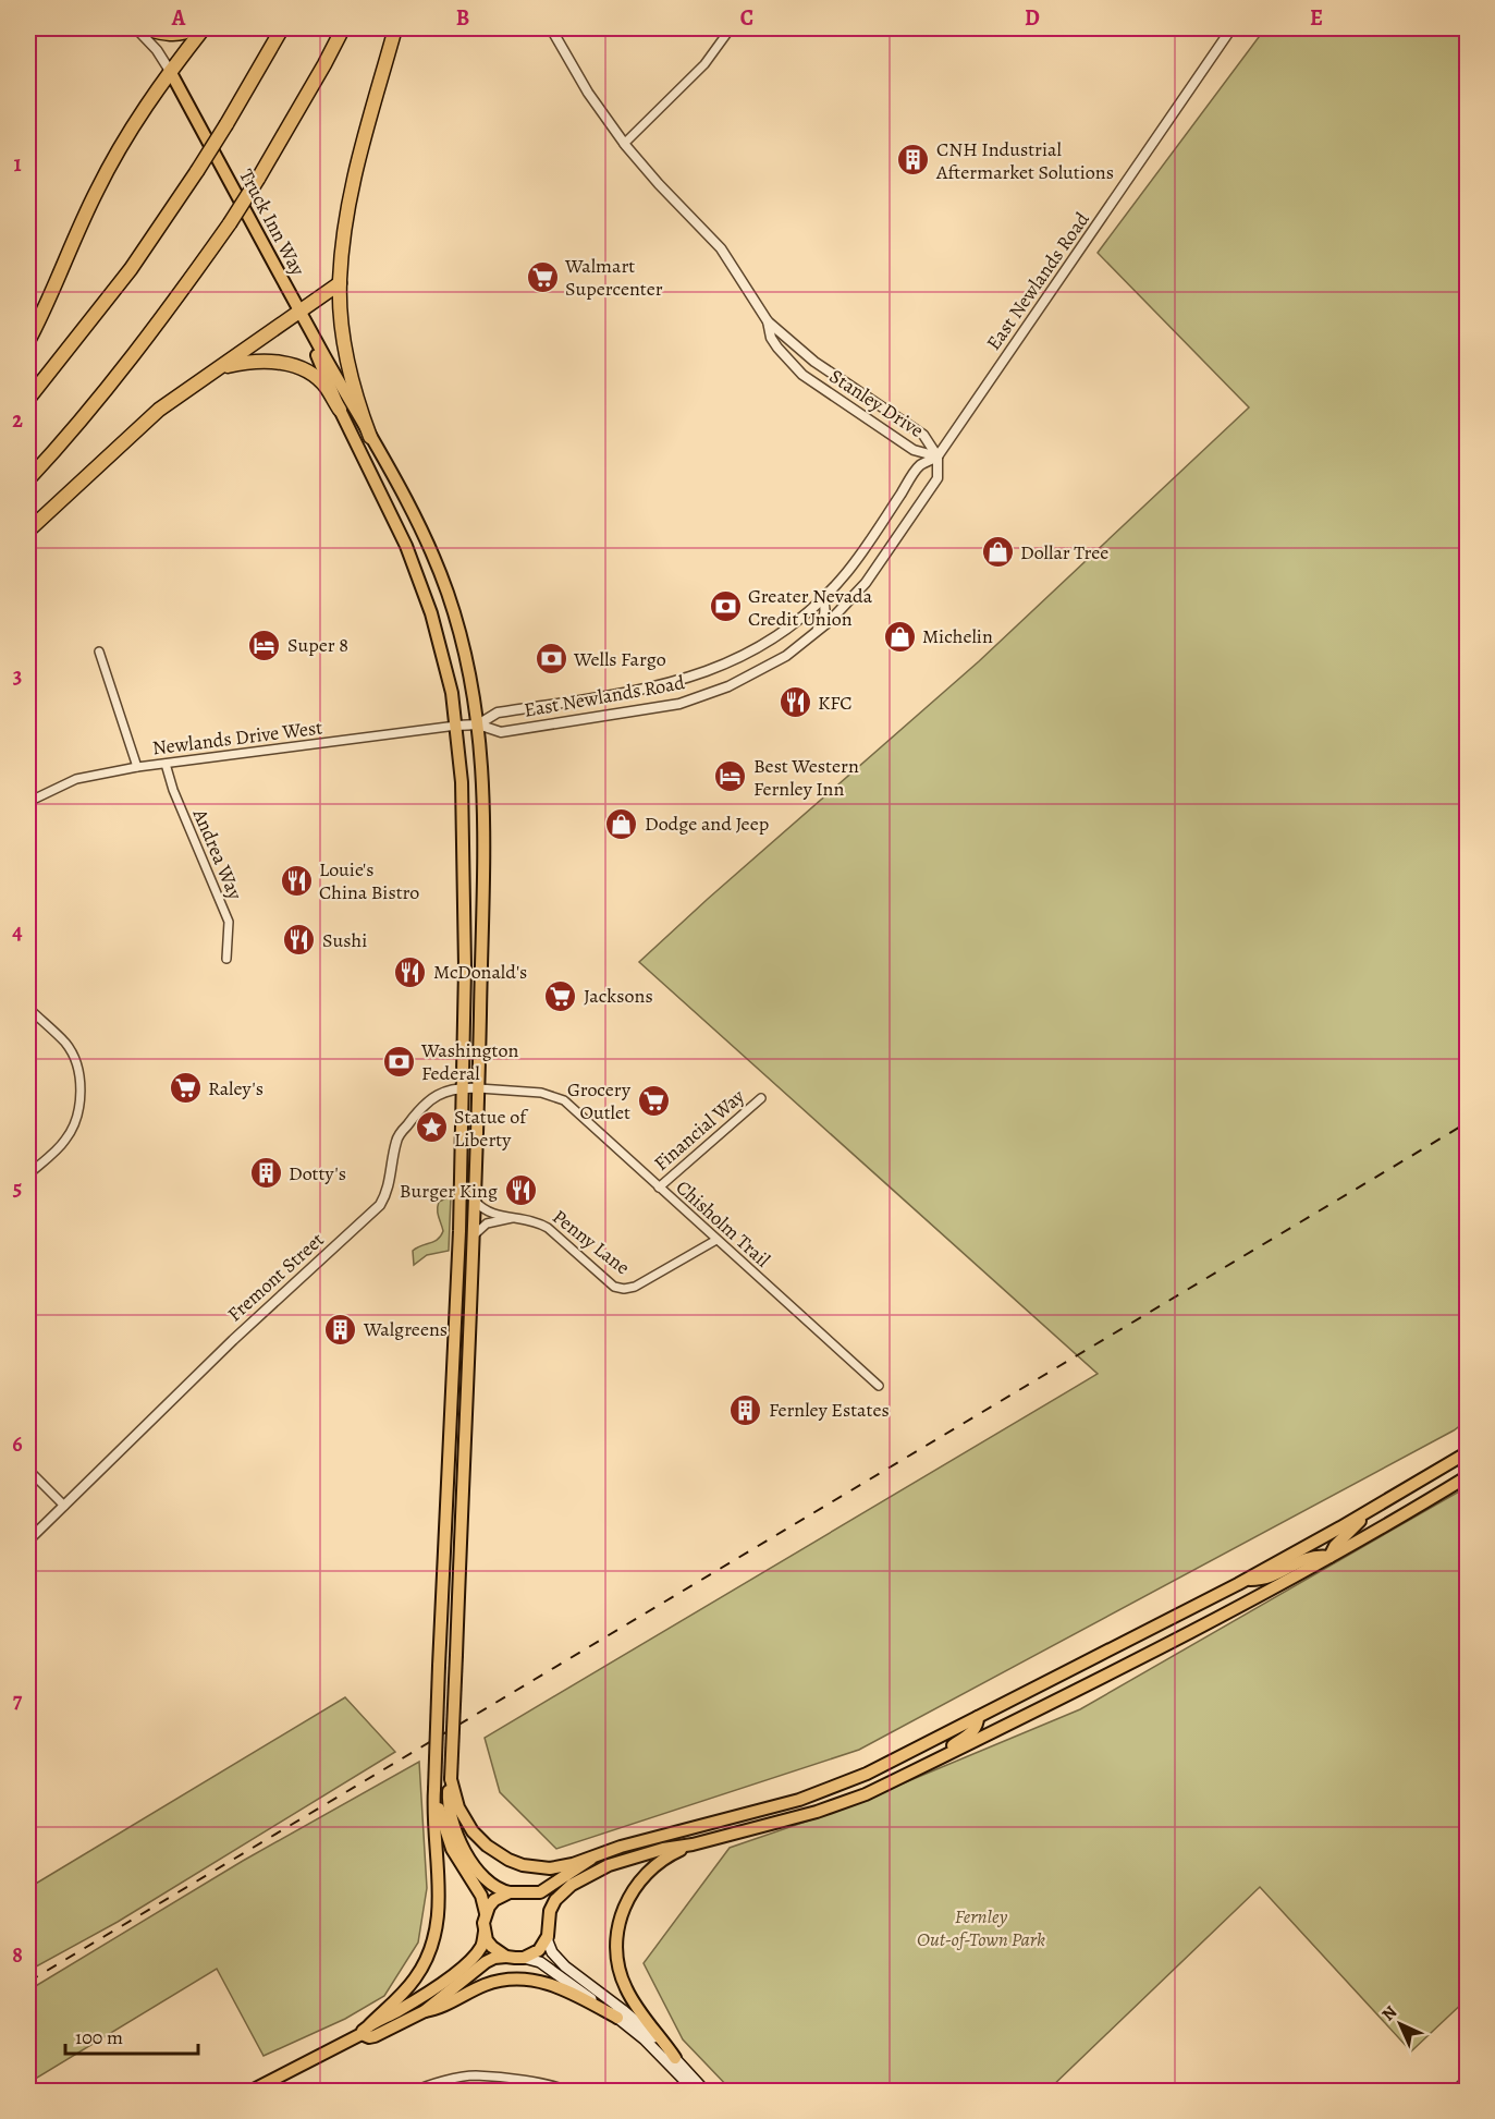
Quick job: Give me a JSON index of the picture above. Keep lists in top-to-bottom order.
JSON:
{
  "streets": {
    "main road": ["Truck Inn Way"],
    "street": [
      "East Newlands Road",
      "Stanley Drive",
      "Newlands Drive West",
      "Andrea Way",
      "Financial Way",
      "Chisholm Trail",
      "Penny Lane",
      "Fremont Street"
    ]
  },
  "crossings": [
    ["Truck Inn Way", "East Newlands Road"],
    ["Truck Inn Way", "Penny Lane"],
    ["Truck Inn Way", "Fremont Street"],
    ["East Newlands Road", "Stanley Drive"],
    ["East Newlands Road", "Newlands Drive West"],
    ["Newlands Drive West", "Andrea Way"],
    ["Financial Way", "Chisholm Trail"],
    ["Chisholm Trail", "Penny Lane"],
    ["Chisholm Trail", "Fremont Street"]
  ],
  "parks": ["Fernley Out-of-Town Park"],
  "places": {
    "building": [
      "CNH Industrial Aftermarket Solutions",
      "Dotty's",
      "Walgreens",
      "Fernley Estates"
    ],
    "supermarket": [
      "Walmart Supercenter",
      "Jacksons",
      "Raley's",
      "Grocery Outlet"
    ],
    "shop": ["Dollar Tree", "Michelin", "Dodge and Jeep"],
    "bank": ["Greater Nevada Credit Union", "Wells Fargo", "Washington Federal"],
    "hotel": ["Super 8", "Best Western Fernley Inn"],
    "restaurant": [
      "KFC",
      "Louie's China Bistro",
      "Sushi",
      "McDonald's",
      "Burger King"
    ],
    "place": ["Statue of Liberty"]
  },
  "scale_bar": "100 m",
  "north": "top left",
  "grid": {
    "columns": [
      "A",
      "B",
      "C",
      "D",
      "E"
    ],
    "rows": [
      "1",
      "2",
      "3",
      "4",
      "5",
      "6",
      "7",
      "8"
    ]
  }
}
